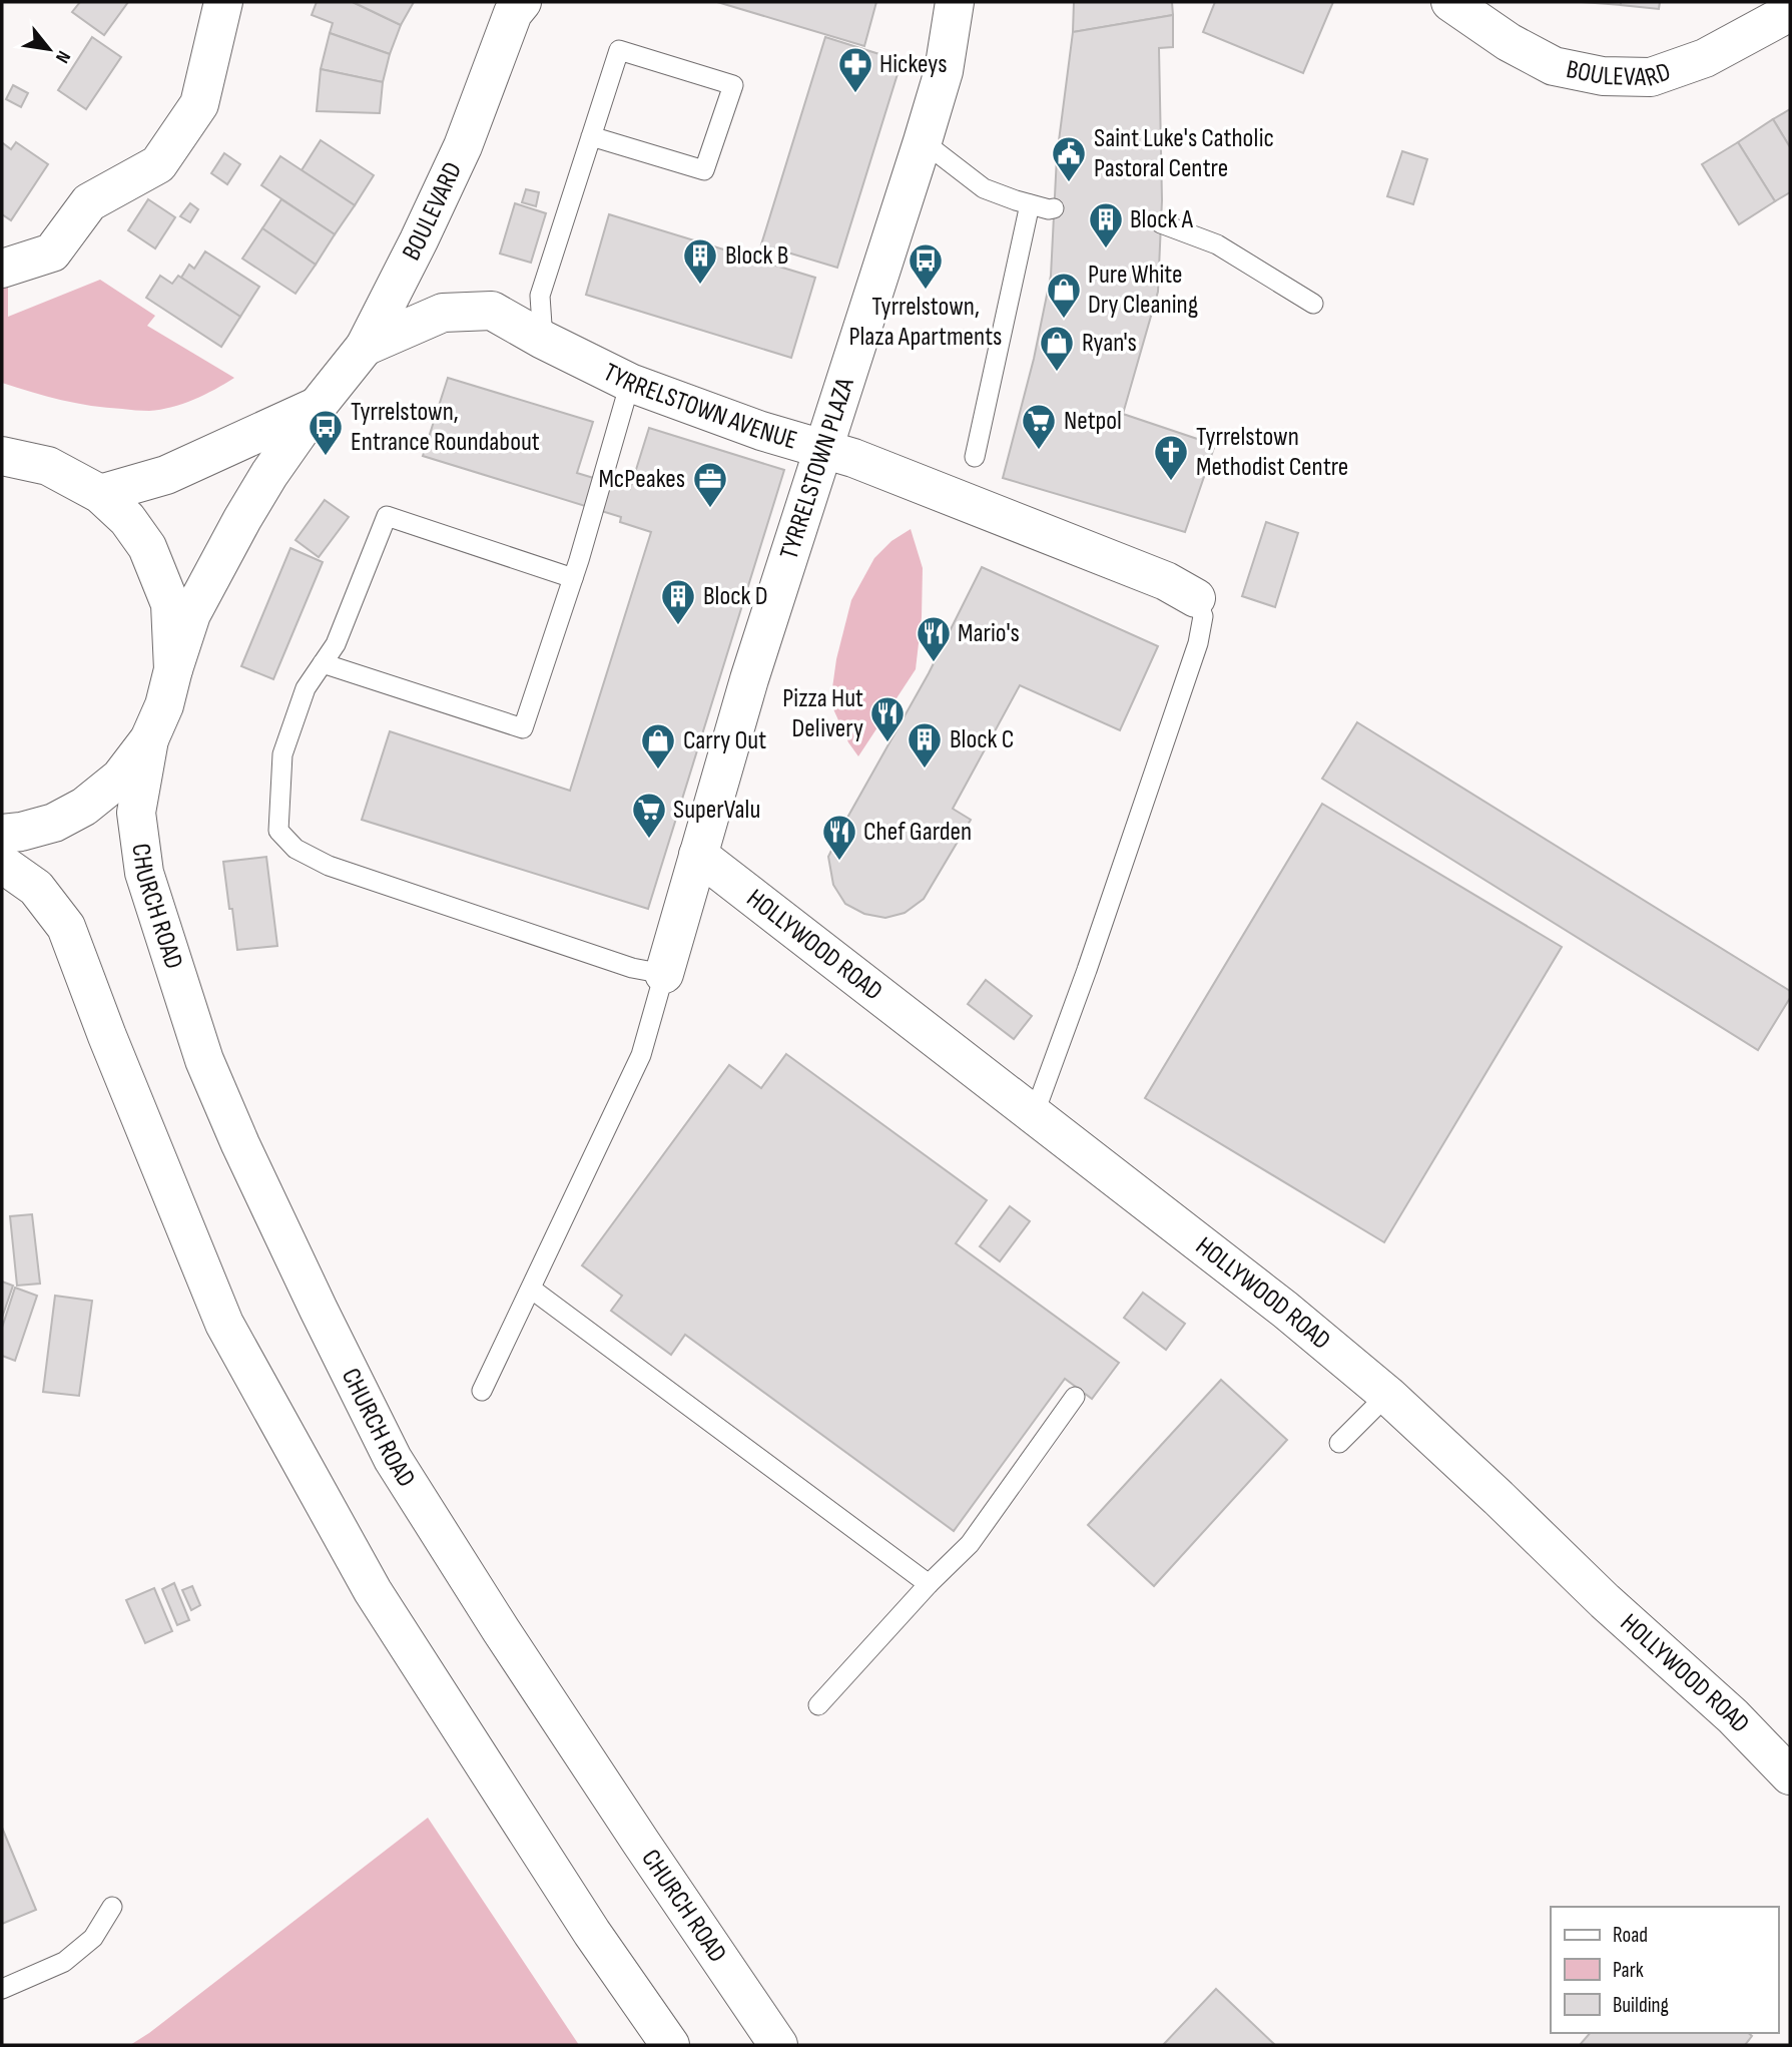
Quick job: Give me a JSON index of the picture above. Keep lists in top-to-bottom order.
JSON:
{
  "streets": {
    "street": [
      "BOULEVARD",
      "TYRRELSTOWN AVENUE",
      "TYRRELSTOWN PLAZA",
      "CHURCH ROAD",
      "HOLLYWOOD ROAD"
    ]
  },
  "crossings": [
    ["BOULEVARD", "TYRRELSTOWN AVENUE"],
    ["TYRRELSTOWN AVENUE", "TYRRELSTOWN PLAZA"],
    ["TYRRELSTOWN PLAZA", "HOLLYWOOD ROAD"]
  ],
  "places": {
    "pharmacy": ["Hickeys"],
    "public building": ["Saint Luke's Catholic Pastoral Centre"],
    "building": [
      "Block A",
      "Block B",
      "Block D",
      "Block C"
    ],
    "bus stop": ["Tyrrelstown, Plaza Apartments", "Tyrrelstown, Entrance Roundabout"],
    "shop": ["Pure White Dry Cleaning", "Ryan's", "Carry Out"],
    "supermarket": ["Netpol", "SuperValu"],
    "church": ["Tyrrelstown Methodist Centre"],
    "office": ["McPeakes"],
    "restaurant": ["Mario's", "Pizza Hut Delivery", "Chef Garden"]
  },
  "legend": ["Road", "Park", "Building"],
  "north": "bottom right"
}
